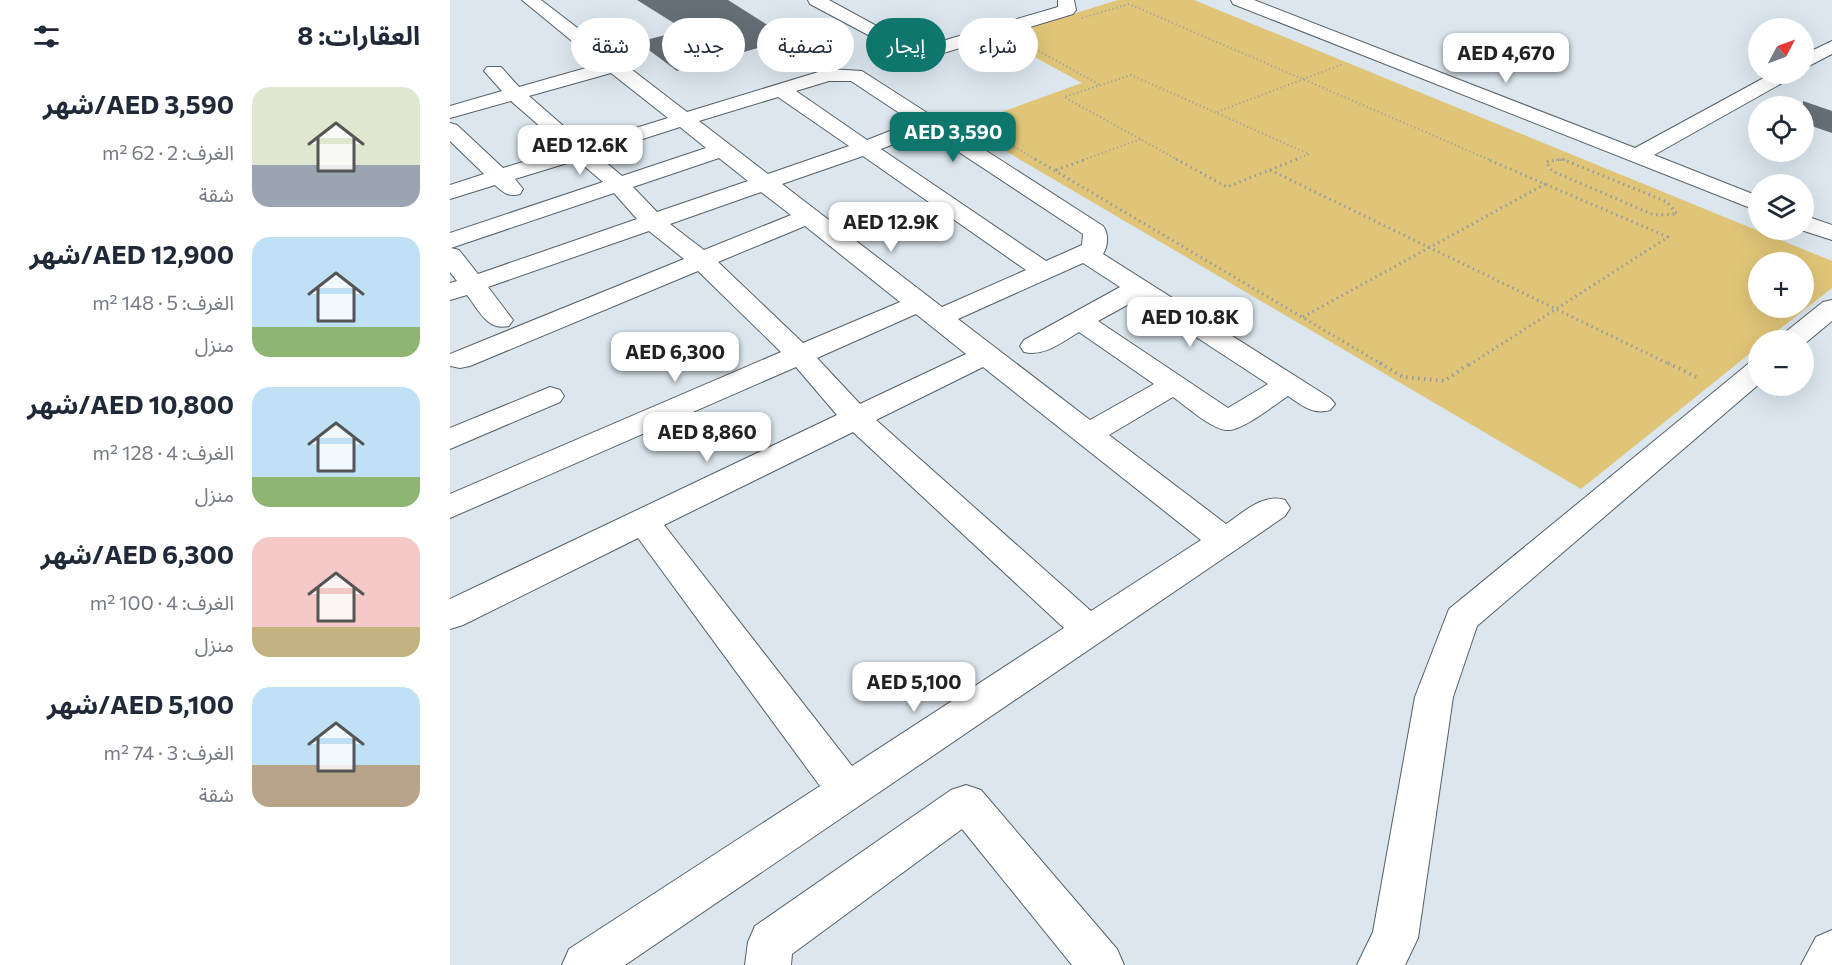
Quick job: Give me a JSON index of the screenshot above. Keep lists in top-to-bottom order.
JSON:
{
  "north": "top right",
  "page": {
    "heading": "العقارات: 8",
    "map_buttons": ["+", "−"],
    "chip": [
      "شراء",
      "إيجار",
      "تصفية",
      "جديد",
      "شقة"
    ],
    "price": [
      "AED 4,670",
      "AED 3,590",
      "AED 12.6K",
      "AED 12.9K",
      "AED 10.8K",
      "AED 6,300",
      "AED 8,860",
      "AED 5,100"
    ],
    "list": [
      {
        "name": "AED 3,590/شهر",
        "note": "الغرف: 2 · 62 m² · شقة"
      },
      {
        "name": "AED 12,900/شهر",
        "note": "الغرف: 5 · 148 m² · منزل"
      },
      {
        "name": "AED 10,800/شهر",
        "note": "الغرف: 4 · 128 m² · منزل"
      },
      {
        "name": "AED 6,300/شهر",
        "note": "الغرف: 4 · 100 m² · منزل"
      },
      {
        "name": "AED 5,100/شهر",
        "note": "الغرف: 3 · 74 m² · شقة"
      }
    ]
  }
}
